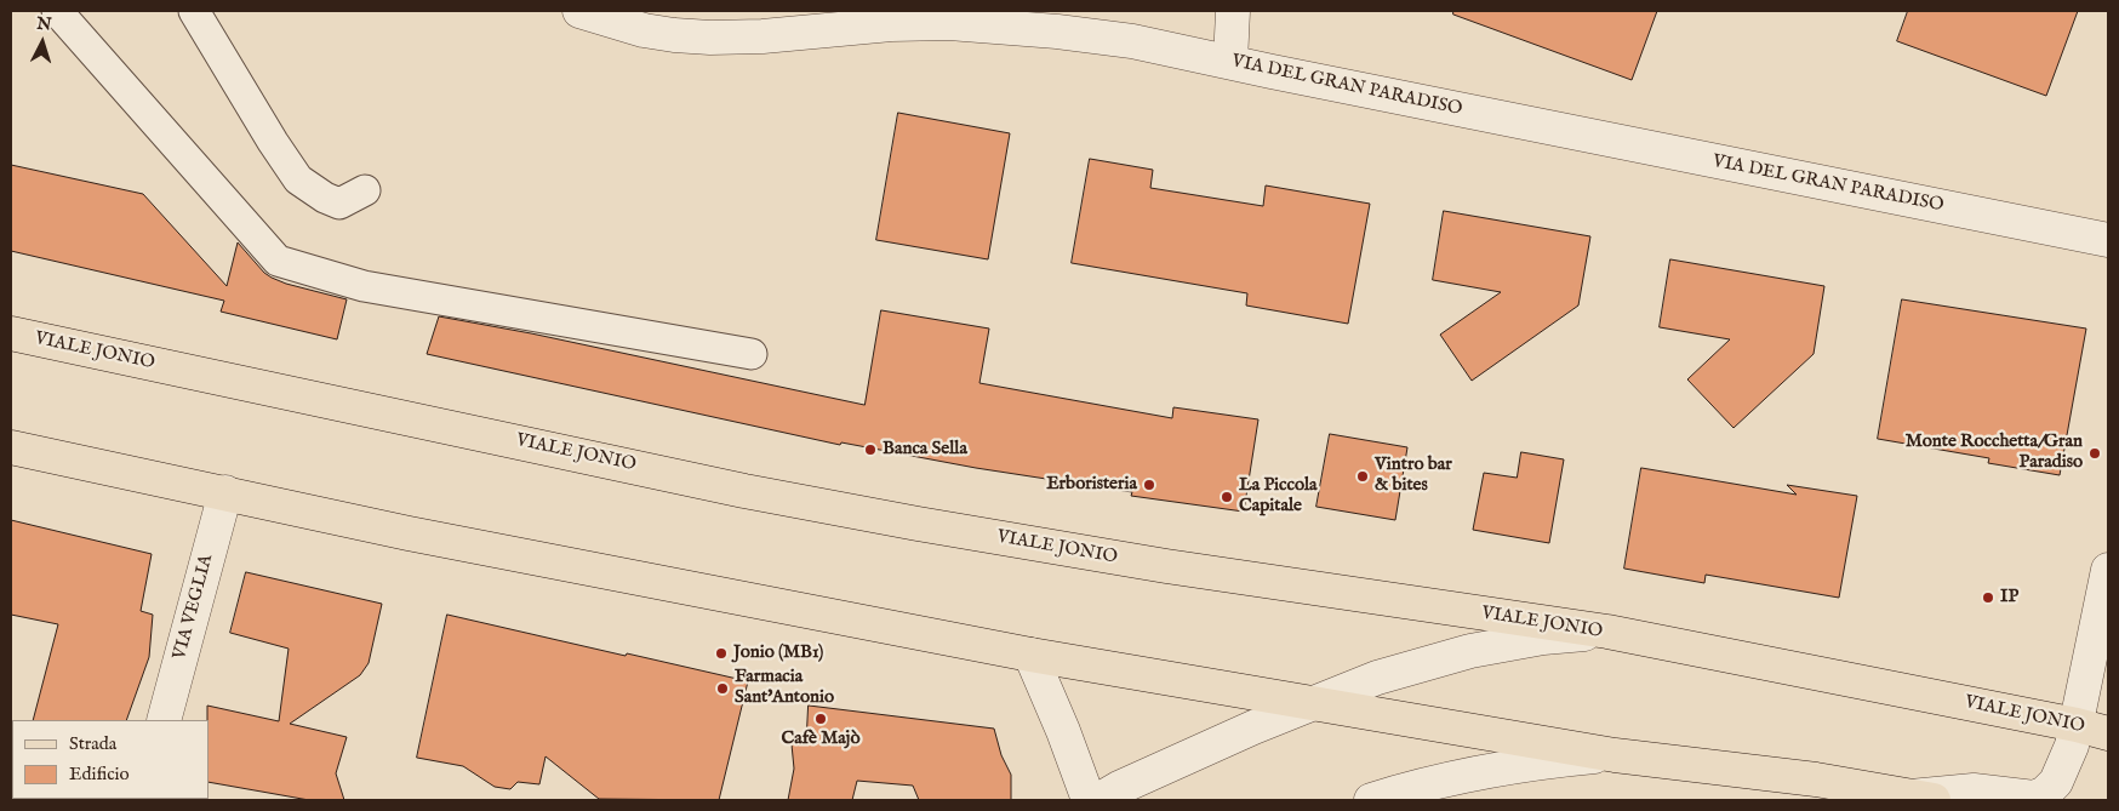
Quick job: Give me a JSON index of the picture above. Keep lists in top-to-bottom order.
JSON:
{
  "streets": {
    "main road": ["VIALE JONIO"],
    "street": ["VIA DEL GRAN PARADISO", "VIA VEGLIA"]
  },
  "places": [
    "Banca Sella",
    "Monte Rocchetta/Gran Paradiso",
    "Vintro bar & bites",
    "Erboristeria",
    "La Piccola Capitale",
    "IP",
    "Jonio (MB1)",
    "Farmacia Sant'Antonio",
    "Cafè Majò"
  ],
  "legend": ["Strada", "Edificio"],
  "north": "top"
}
